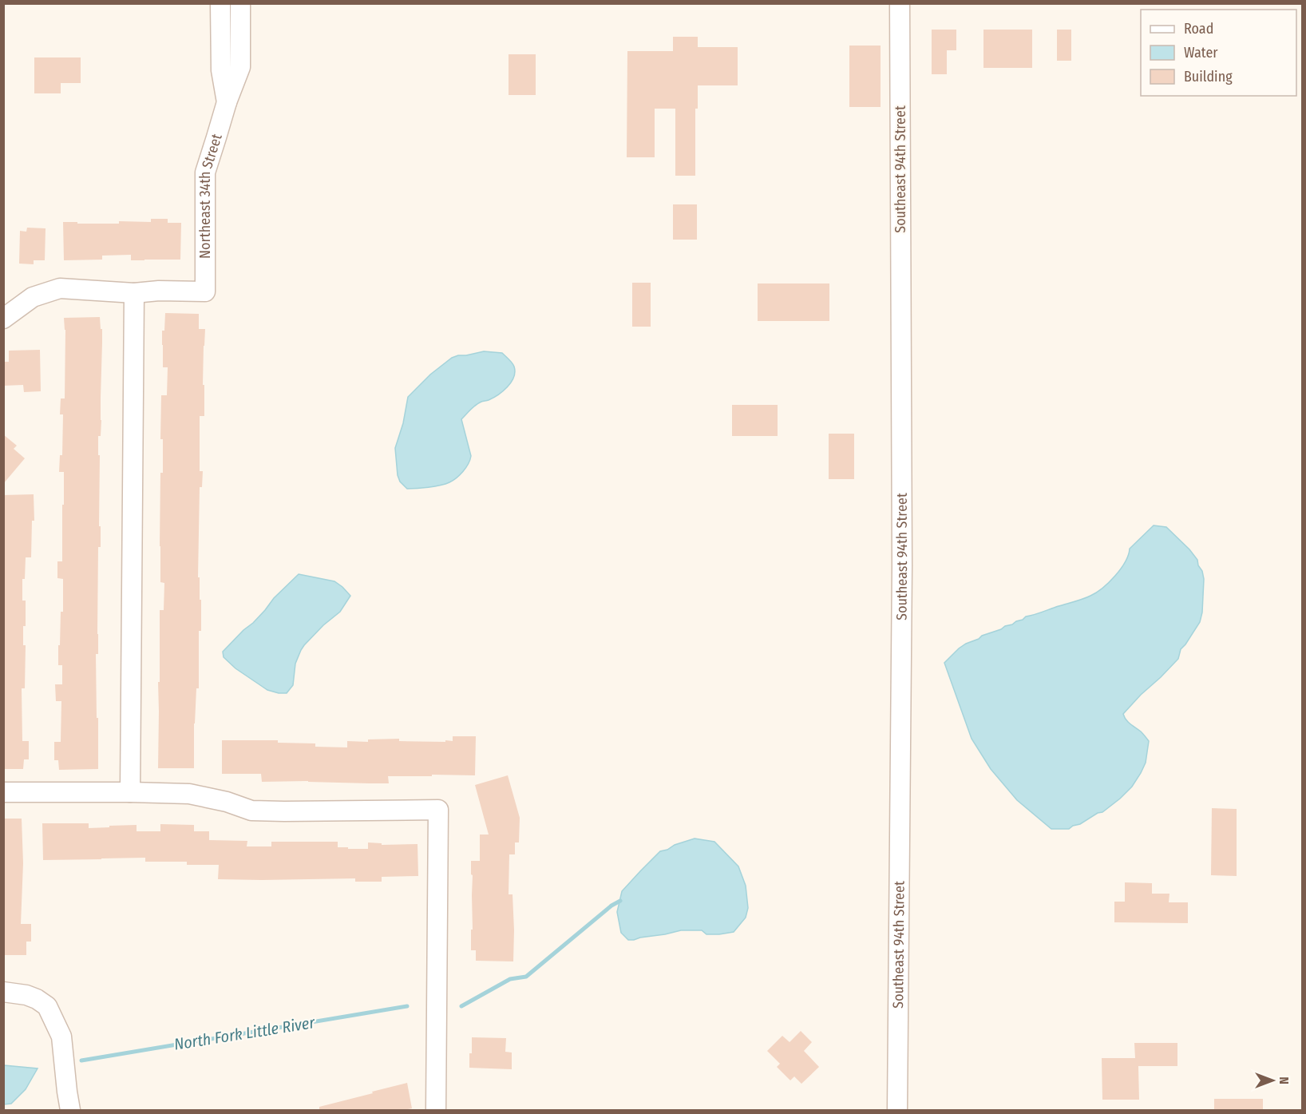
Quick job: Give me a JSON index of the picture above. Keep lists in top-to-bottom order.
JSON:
{
  "streets": {
    "street": ["Southeast 94th Street", "Northeast 34th Street"]
  },
  "water": ["North Fork Little River"],
  "legend": ["Road", "Water", "Building"],
  "north": "right"
}
